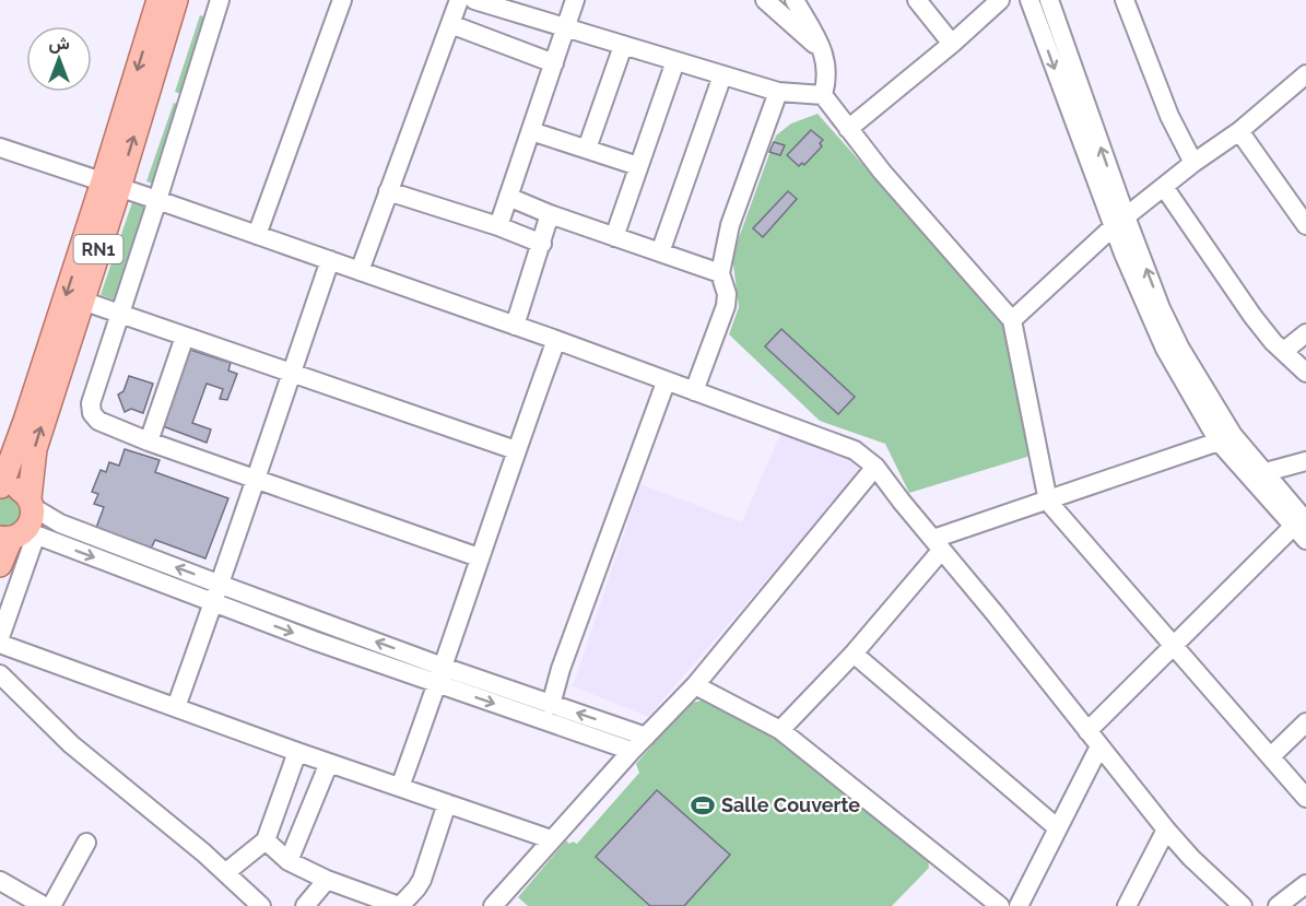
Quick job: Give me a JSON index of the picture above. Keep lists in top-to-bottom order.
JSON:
{
  "streets": {
    "main road": ["RN1"]
  },
  "places": {
    "sports": ["Salle Couverte"]
  },
  "north": "top"
}
